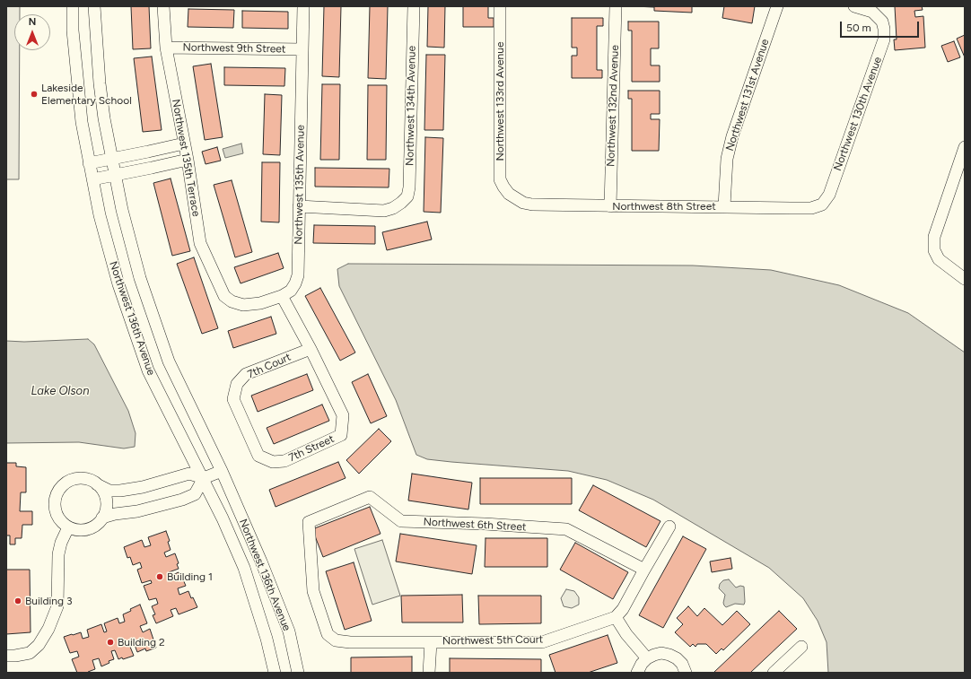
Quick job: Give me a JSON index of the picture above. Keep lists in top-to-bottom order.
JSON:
{
  "streets": {
    "street": [
      "Northwest 9th Street",
      "Northwest 131st Avenue",
      "Northwest 133rd Avenue",
      "Northwest 134th Avenue",
      "Northwest 132nd Avenue",
      "Northwest 130th Avenue",
      "Northwest 135th Terrace",
      "Northwest 135th Avenue",
      "Northwest 8th Street",
      "Northwest 136th Avenue",
      "7th Court",
      "7th Street",
      "Northwest 6th Street",
      "Northwest 5th Court"
    ]
  },
  "crossings": [
    ["Northwest 9th Street", "Northwest 135th Terrace"],
    ["Northwest 9th Street", "Northwest 135th Avenue"],
    ["Northwest 131st Avenue", "Northwest 8th Street"],
    ["Northwest 133rd Avenue", "Northwest 8th Street"],
    ["Northwest 134th Avenue", "Northwest 135th Avenue"],
    ["Northwest 132nd Avenue", "Northwest 8th Street"],
    ["Northwest 130th Avenue", "Northwest 8th Street"],
    ["Northwest 135th Terrace", "Northwest 135th Avenue"],
    ["7th Court", "7th Street"],
    ["Northwest 6th Street", "Northwest 5th Court"]
  ],
  "water": ["Lake Olson"],
  "places": [
    "Lakeside Elementary School",
    "Building 1",
    "Building 3",
    "Building 2"
  ],
  "scale_bar": "50 m",
  "north": "top"
}
